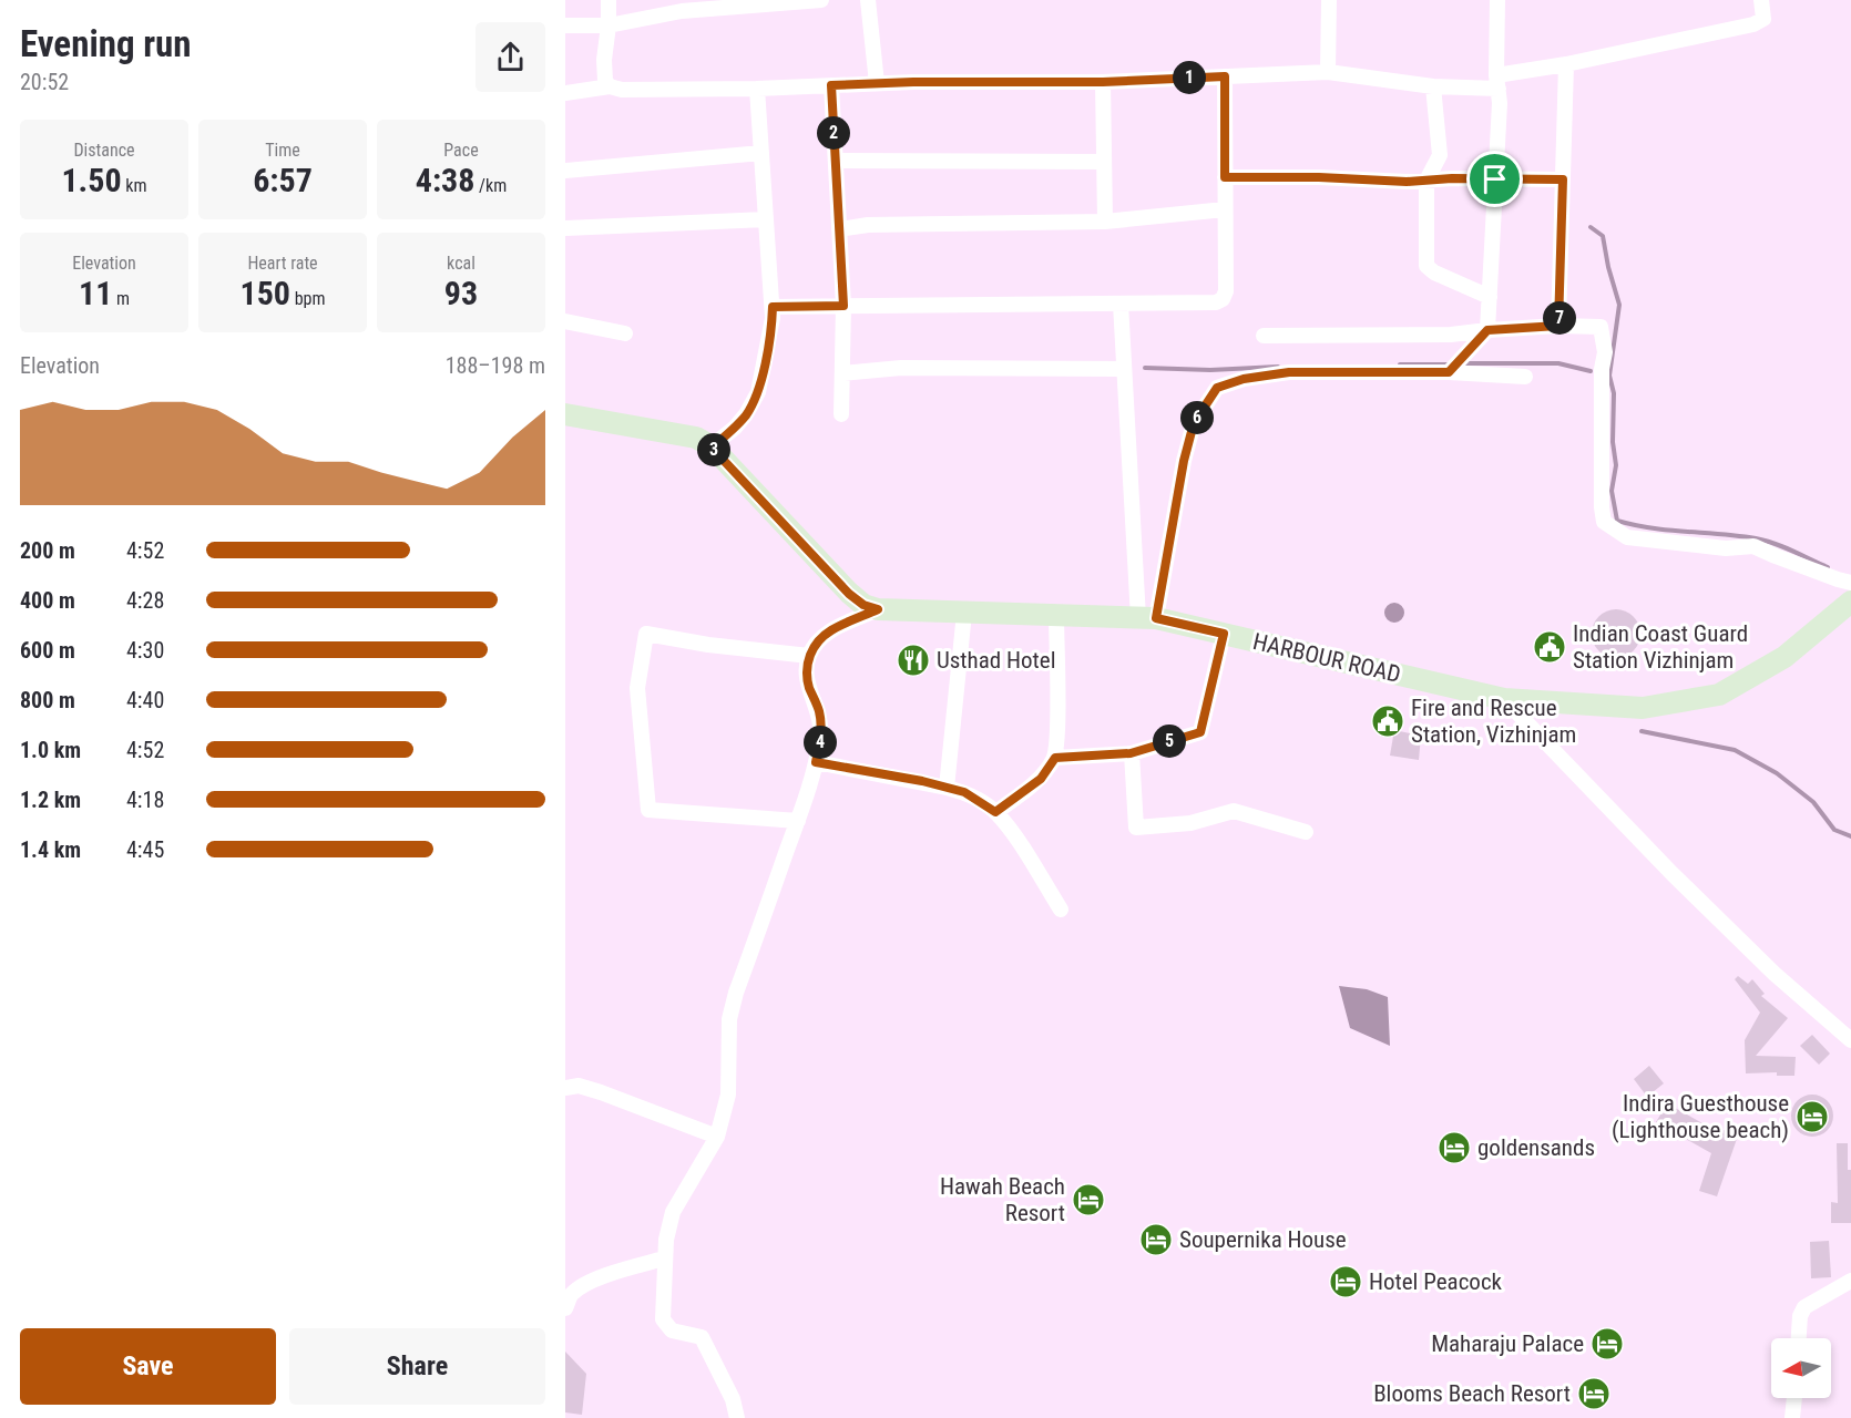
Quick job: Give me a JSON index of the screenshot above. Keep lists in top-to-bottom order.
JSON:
{
  "streets": {
    "street": ["HARBOUR ROAD"]
  },
  "places": {
    "public building": ["Indian Coast Guard Station Vizhinjam", "Fire and Rescue Station, Vizhinjam"],
    "restaurant": ["Usthad Hotel"],
    "hotel": [
      "Indira Guesthouse (Lighthouse beach)",
      "goldensands",
      "Hawah Beach Resort",
      "Soupernika House",
      "Hotel Peacock",
      "Maharaju Palace",
      "Blooms Beach Resort"
    ]
  },
  "north": "left",
  "page": {
    "heading": ["Evening run", "20:52"],
    "pins": [
      "1",
      "2",
      "7",
      "6",
      "3",
      "5",
      "4"
    ],
    "stats": [
      ["Distance", "1.50 km"],
      ["Time", "6:57"],
      ["Pace", "4:38 /km"],
      ["Elevation", "11 m"],
      ["Heart rate", "150 bpm"],
      ["kcal", "93"]
    ],
    "chart": ["Elevation", "188–198 m"],
    "list": [
      {
        "name": "200 m",
        "note": "4:52"
      },
      {
        "name": "400 m",
        "note": "4:28"
      },
      {
        "name": "600 m",
        "note": "4:30"
      },
      {
        "name": "800 m",
        "note": "4:40"
      },
      {
        "name": "1.0 km",
        "note": "4:52"
      },
      {
        "name": "1.2 km",
        "note": "4:18"
      },
      {
        "name": "1.4 km",
        "note": "4:45"
      }
    ],
    "buttons": ["Save", "Share"]
  }
}
